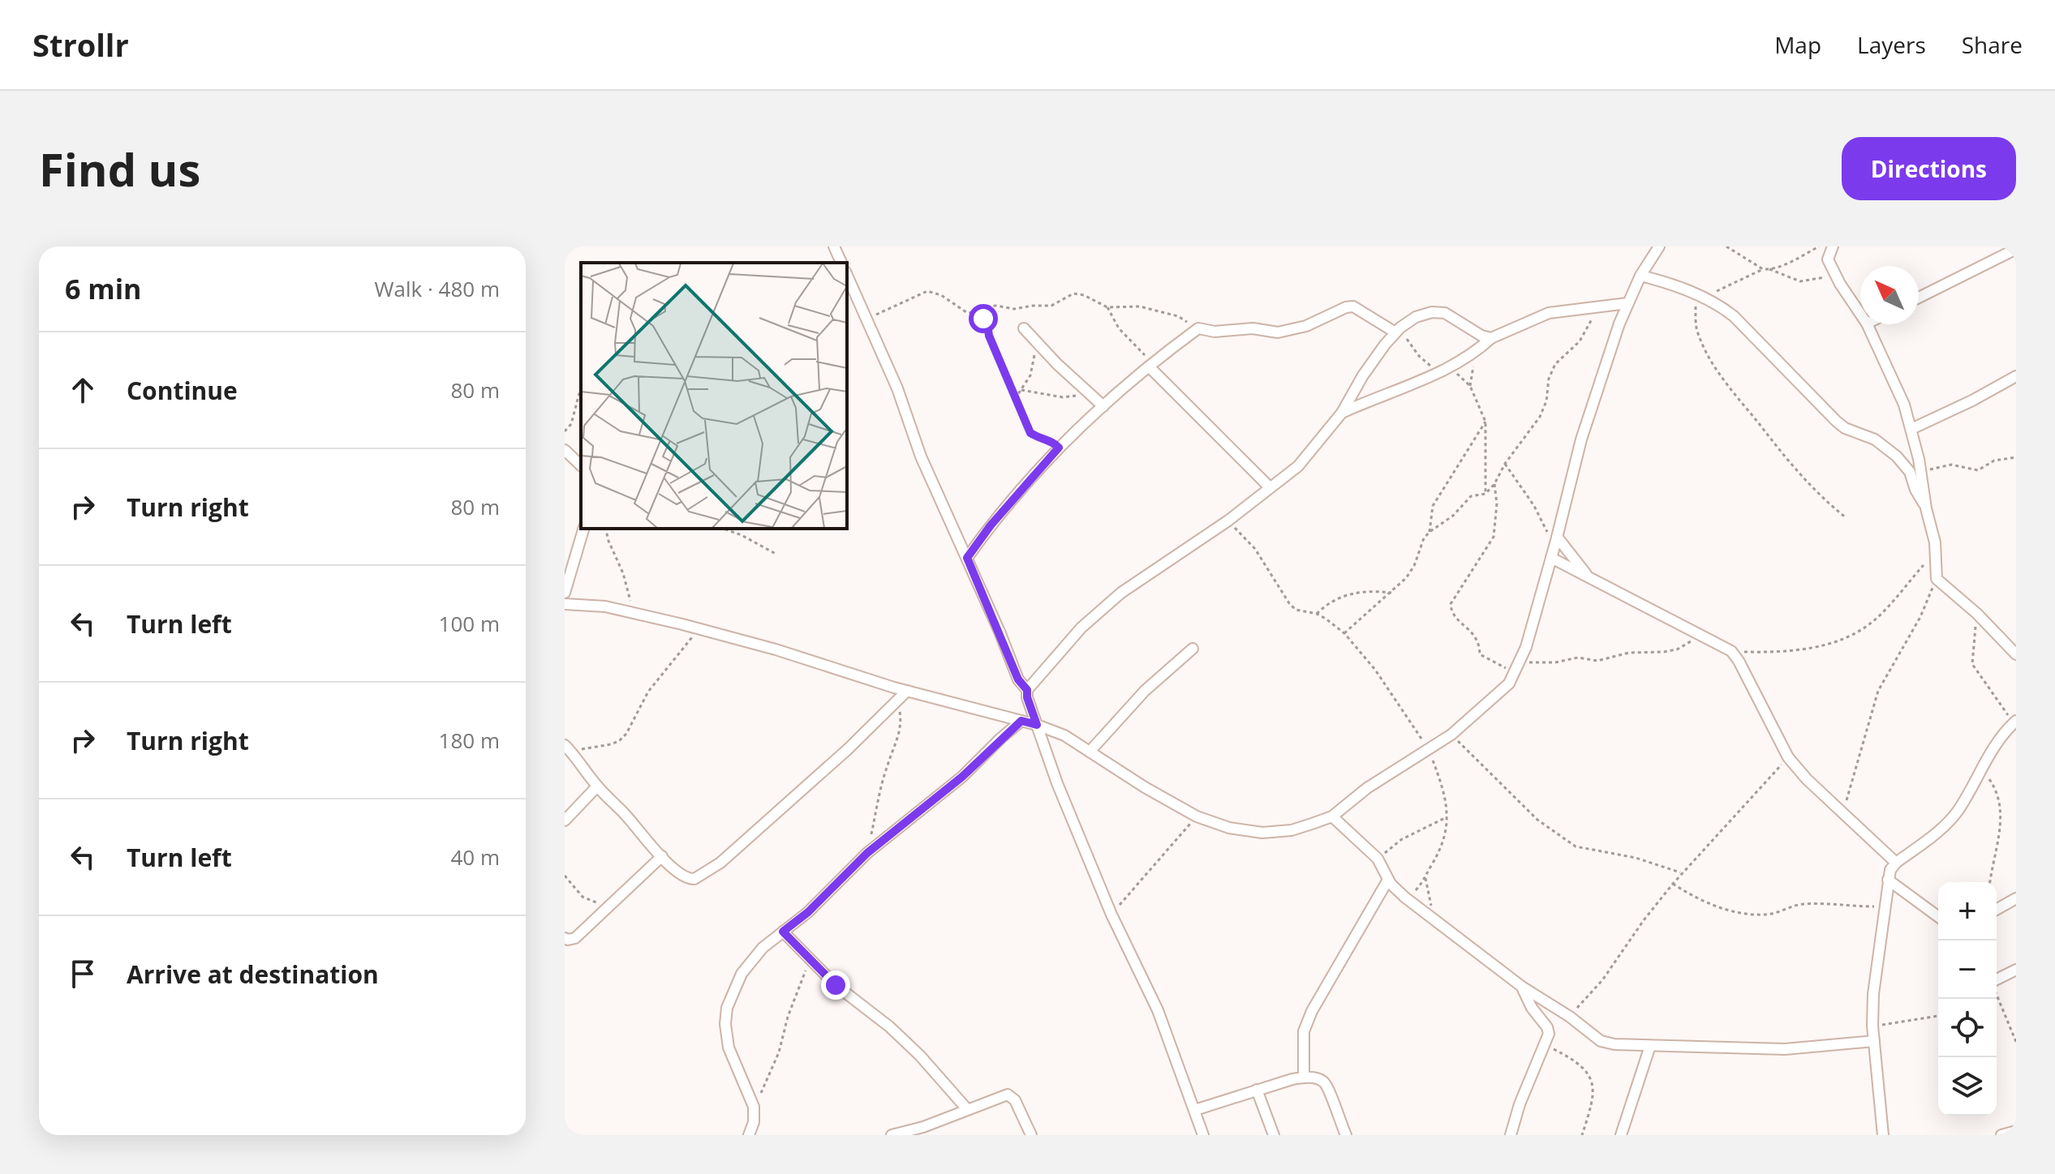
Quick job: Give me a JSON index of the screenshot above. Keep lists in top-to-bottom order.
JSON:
{
  "north": "top left",
  "page": {
    "header": "Strollr",
    "nav": ["Map", "Layers", "Share"],
    "buttons": "Directions",
    "title": "Find us",
    "heading": ["6 min", "Walk · 480 m"],
    "list": [
      ["Continue", "80 m"],
      ["Turn right", "80 m"],
      ["Turn left", "100 m"],
      ["Turn right", "180 m"],
      ["Turn left", "40 m"],
      "Arrive at destination"
    ],
    "map_buttons": ["+", "−"]
  }
}
